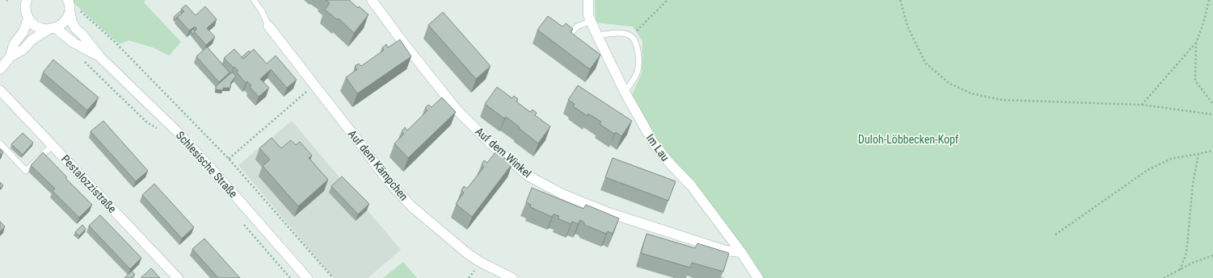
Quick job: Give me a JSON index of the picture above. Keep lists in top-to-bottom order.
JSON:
{
  "streets": {
    "street": [
      "Im Lau",
      "Auf dem Winkel",
      "Schlesische Straße",
      "Auf dem Kämpchen",
      "Pestalozzistraße"
    ]
  },
  "crossings": [
    ["Im Lau", "Auf dem Winkel"]
  ],
  "parks": ["Duloh-Löbbecken-Kopf"]
}
